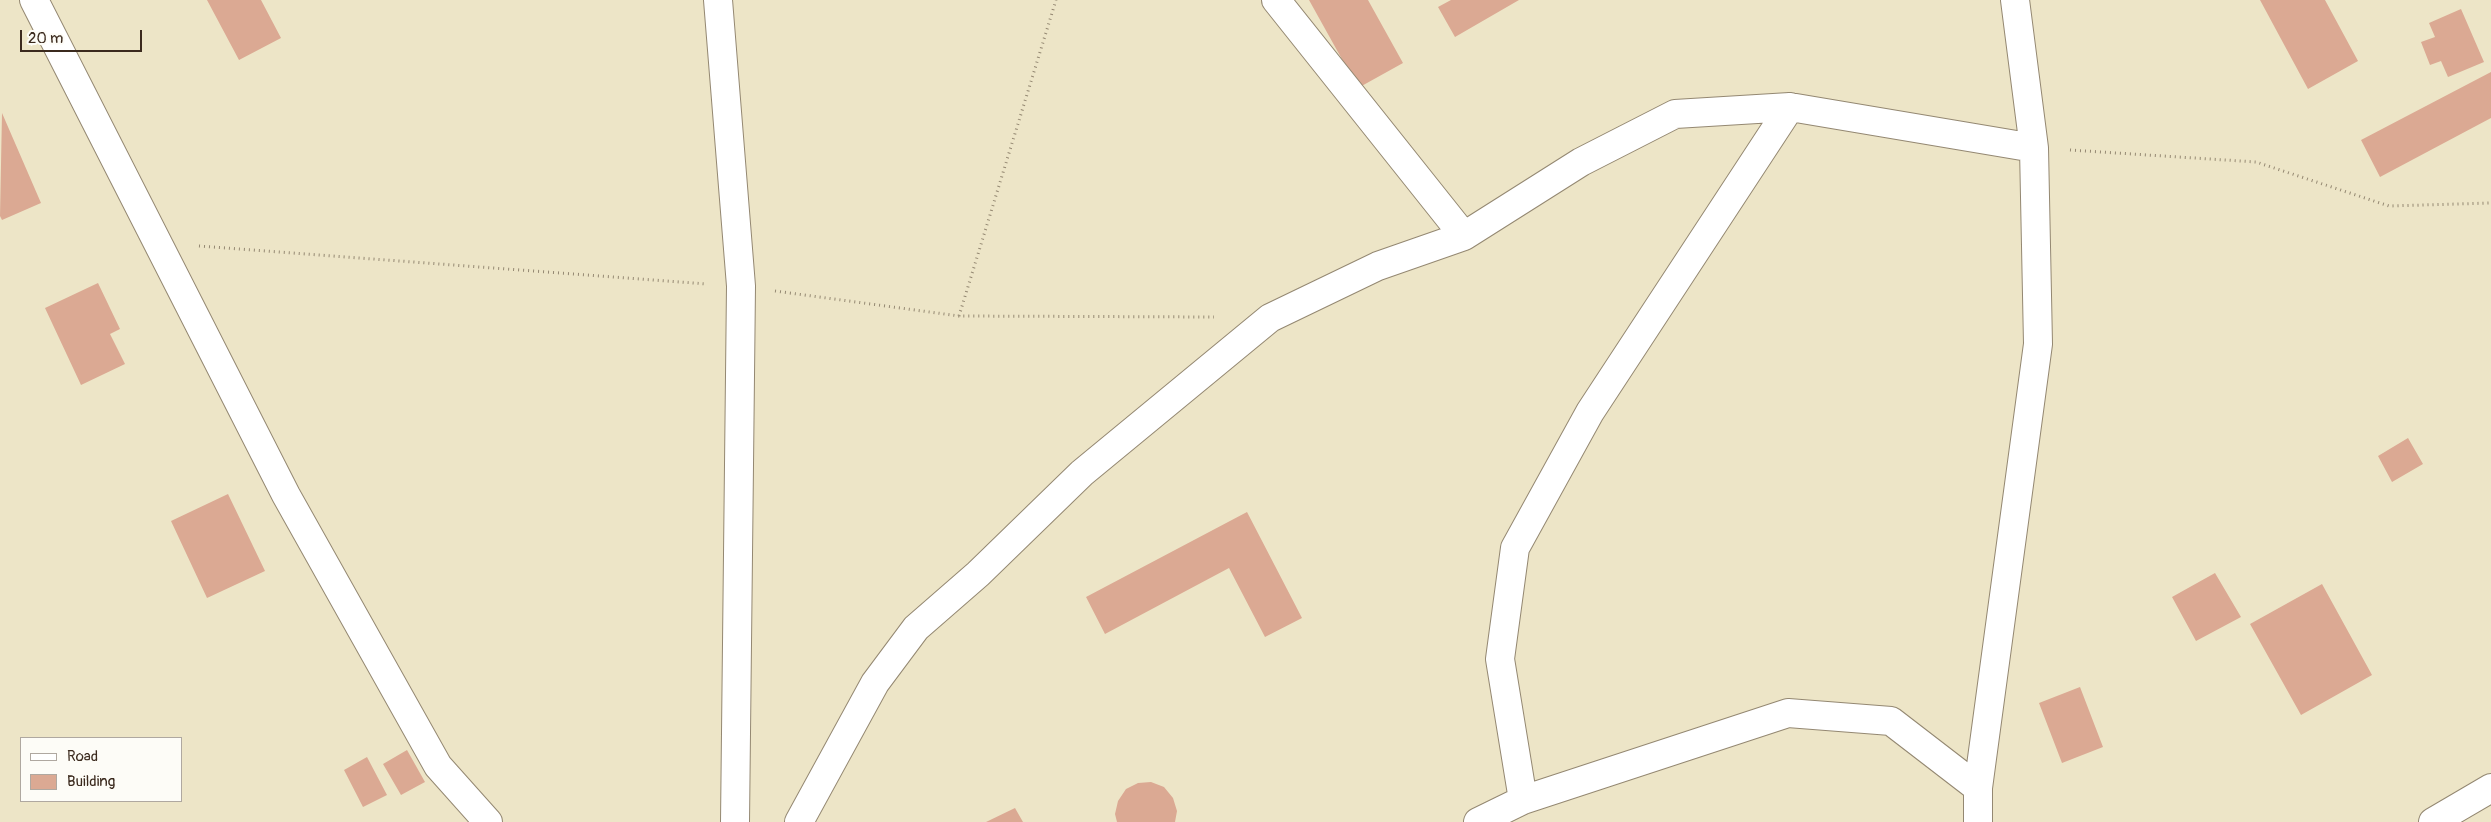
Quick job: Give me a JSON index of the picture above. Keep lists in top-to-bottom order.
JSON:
{
  "legend": ["Road", "Building"],
  "scale_bar": "20 m"
}
